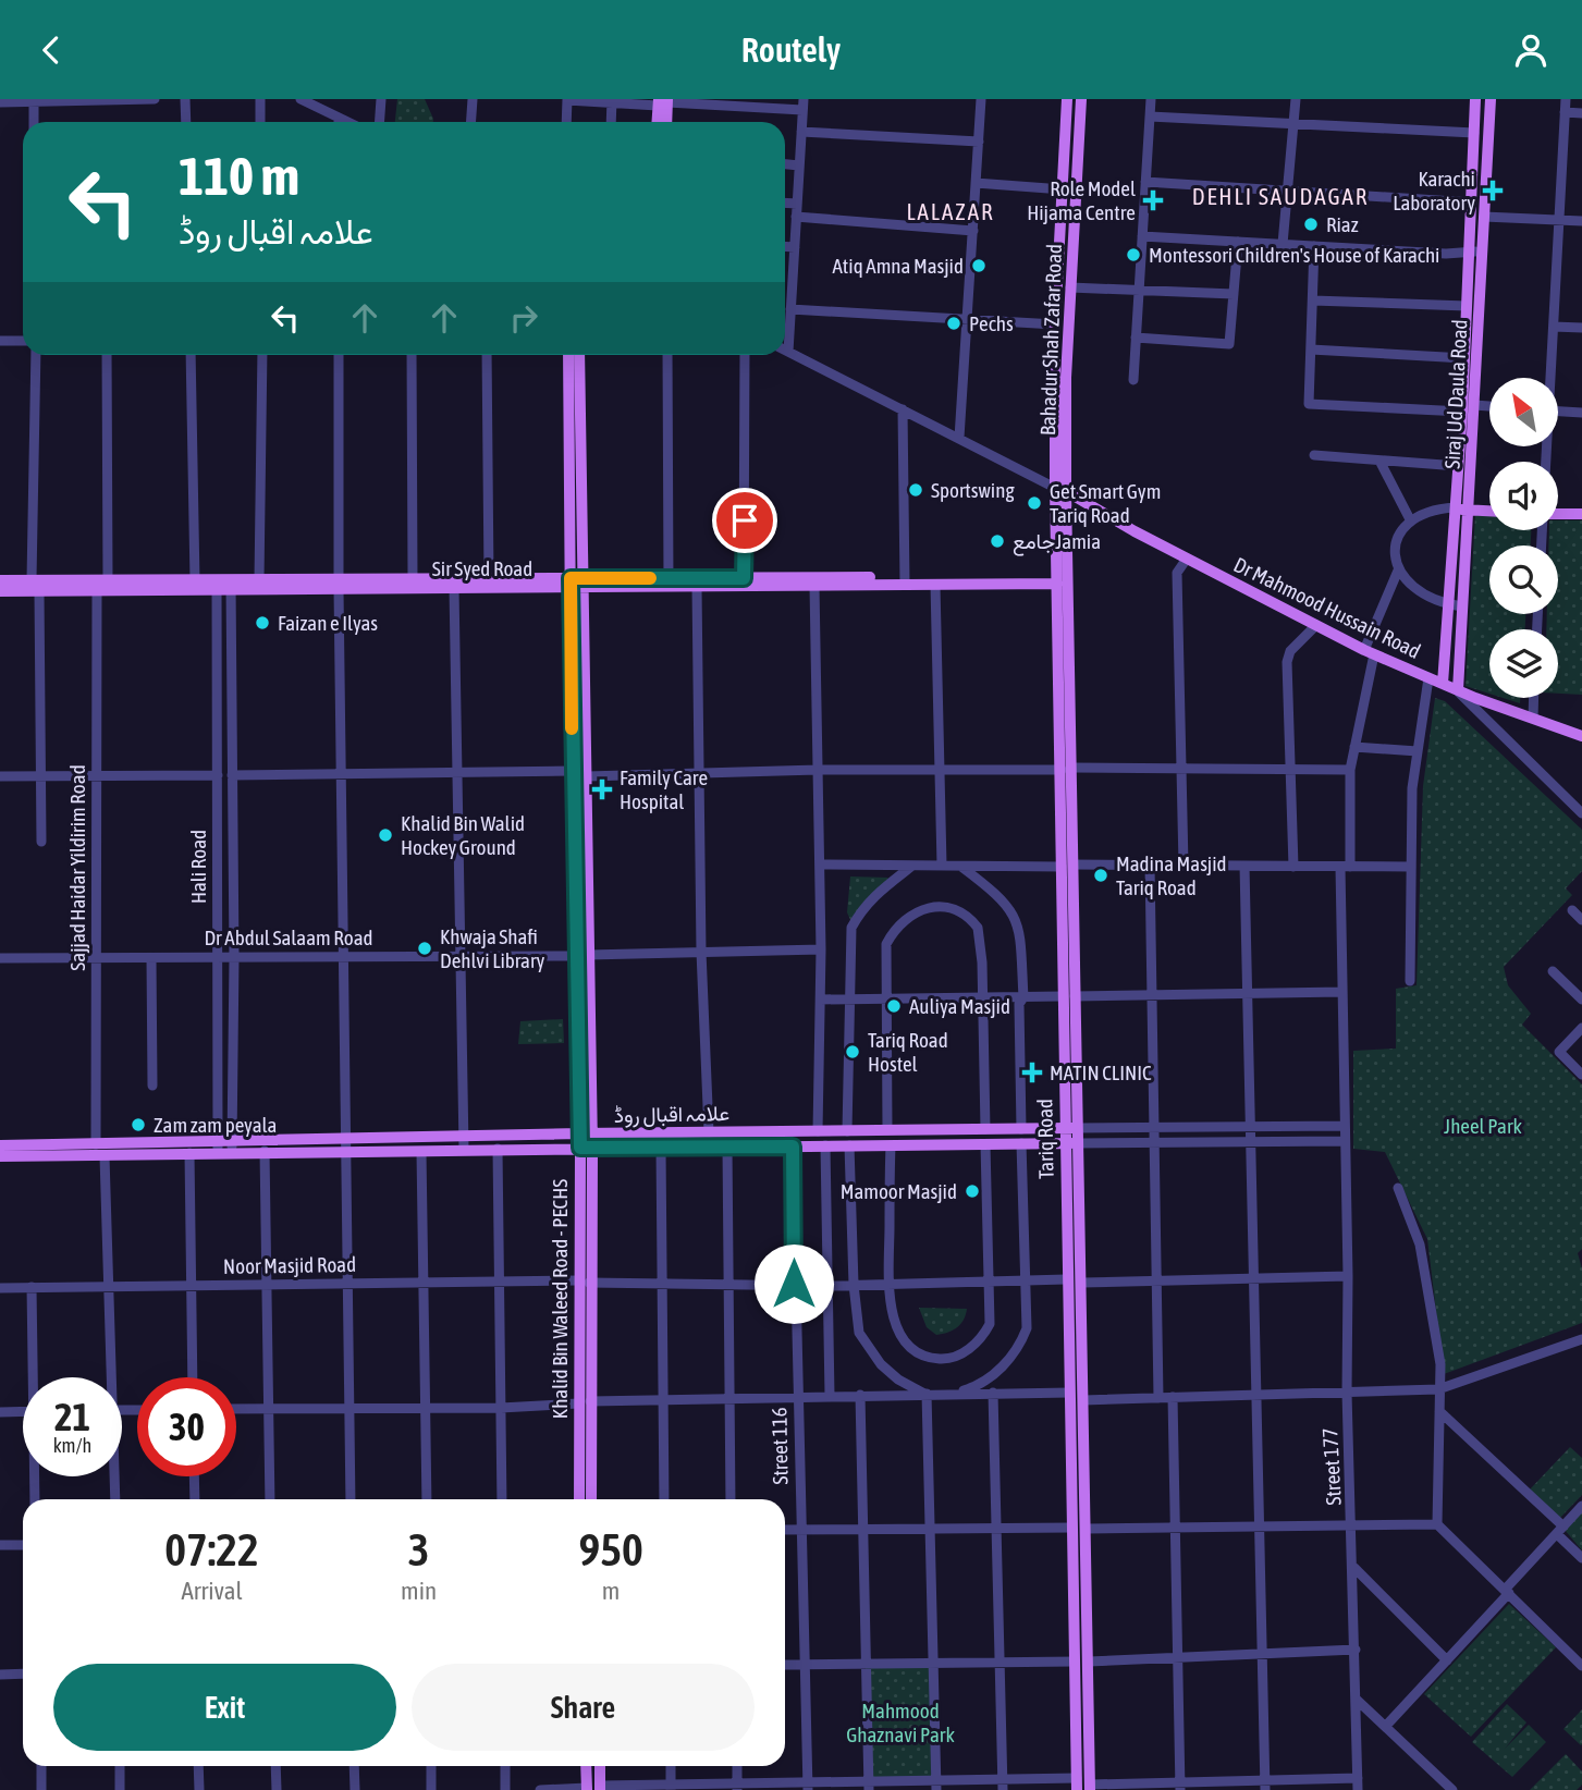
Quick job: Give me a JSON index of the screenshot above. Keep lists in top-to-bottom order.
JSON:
{
  "streets": {
    "main road": [
      "Bahadur Shah Zafar Road",
      "Siraj Ud Daula Road",
      "Sir Syed Road",
      "Dr Mahmood Hussain Road",
      "علامہ اقبال روڈ",
      "Tariq Road",
      "Khalid Bin Waleed Road - PECHS"
    ],
    "street": [
      "Hali Road",
      "Sajjad Haidar Yildirim Road",
      "Dr Abdul Salaam Road",
      "Noor Masjid Road",
      "Street 116",
      "Street 177"
    ]
  },
  "crossings": [
    ["Bahadur Shah Zafar Road", "Dr Mahmood Hussain Road"],
    ["Bahadur Shah Zafar Road", "Tariq Road"],
    ["Siraj Ud Daula Road", "Dr Mahmood Hussain Road"],
    ["Sir Syed Road", "Hali Road"],
    ["Sir Syed Road", "Sajjad Haidar Yildirim Road"],
    ["Sir Syed Road", "Tariq Road"],
    ["Sir Syed Road", "Khalid Bin Waleed Road - PECHS"],
    ["Dr Mahmood Hussain Road", "Tariq Road"],
    ["Dr Mahmood Hussain Road", "Street 177"],
    ["Hali Road", "Dr Abdul Salaam Road"],
    ["Hali Road", "علامہ اقبال روڈ"],
    ["Sajjad Haidar Yildirim Road", "Dr Abdul Salaam Road"],
    ["Sajjad Haidar Yildirim Road", "علامہ اقبال روڈ"],
    ["Dr Abdul Salaam Road", "Khalid Bin Waleed Road - PECHS"],
    ["علامہ اقبال روڈ", "Tariq Road"],
    ["علامہ اقبال روڈ", "Khalid Bin Waleed Road - PECHS"],
    ["علامہ اقبال روڈ", "Street 116"],
    ["علامہ اقبال روڈ", "Street 177"],
    ["Tariq Road", "Noor Masjid Road"],
    ["Noor Masjid Road", "Khalid Bin Waleed Road - PECHS"],
    ["Noor Masjid Road", "Street 116"]
  ],
  "districts": ["DEHLI SAUDAGAR", "LALAZAR"],
  "parks": ["Jheel Park", "Mahmood Ghaznavi Park"],
  "places": {
    "health": [
      "Karachi Laboratory",
      "Role Model Hijama Centre",
      "Family Care Hospital",
      "MATIN CLINIC"
    ],
    "other": [
      "Riaz",
      "Montessori Children's House of Karachi",
      "Atiq Amna Masjid",
      "Pechs",
      "Sportswing",
      "Get Smart Gym Tariq Road",
      "جامعJamia",
      "Faizan e Ilyas",
      "Khalid Bin Walid Hockey Ground",
      "Madina Masjid Tariq Road",
      "Khwaja Shafi Dehlvi Library",
      "Auliya Masjid",
      "Tariq Road Hostel",
      "Zam zam peyala",
      "Mamoor Masjid"
    ]
  },
  "north": "top left",
  "page": {
    "header": "Routely",
    "turn": ["110 m", "علامہ اقبال روڈ"],
    "speed": "21 km/h",
    "limit": "30",
    "eta": [
      "07:22",
      "Arrival",
      "3",
      "min",
      "950",
      "m"
    ],
    "buttons": ["Exit", "Share"]
  }
}
